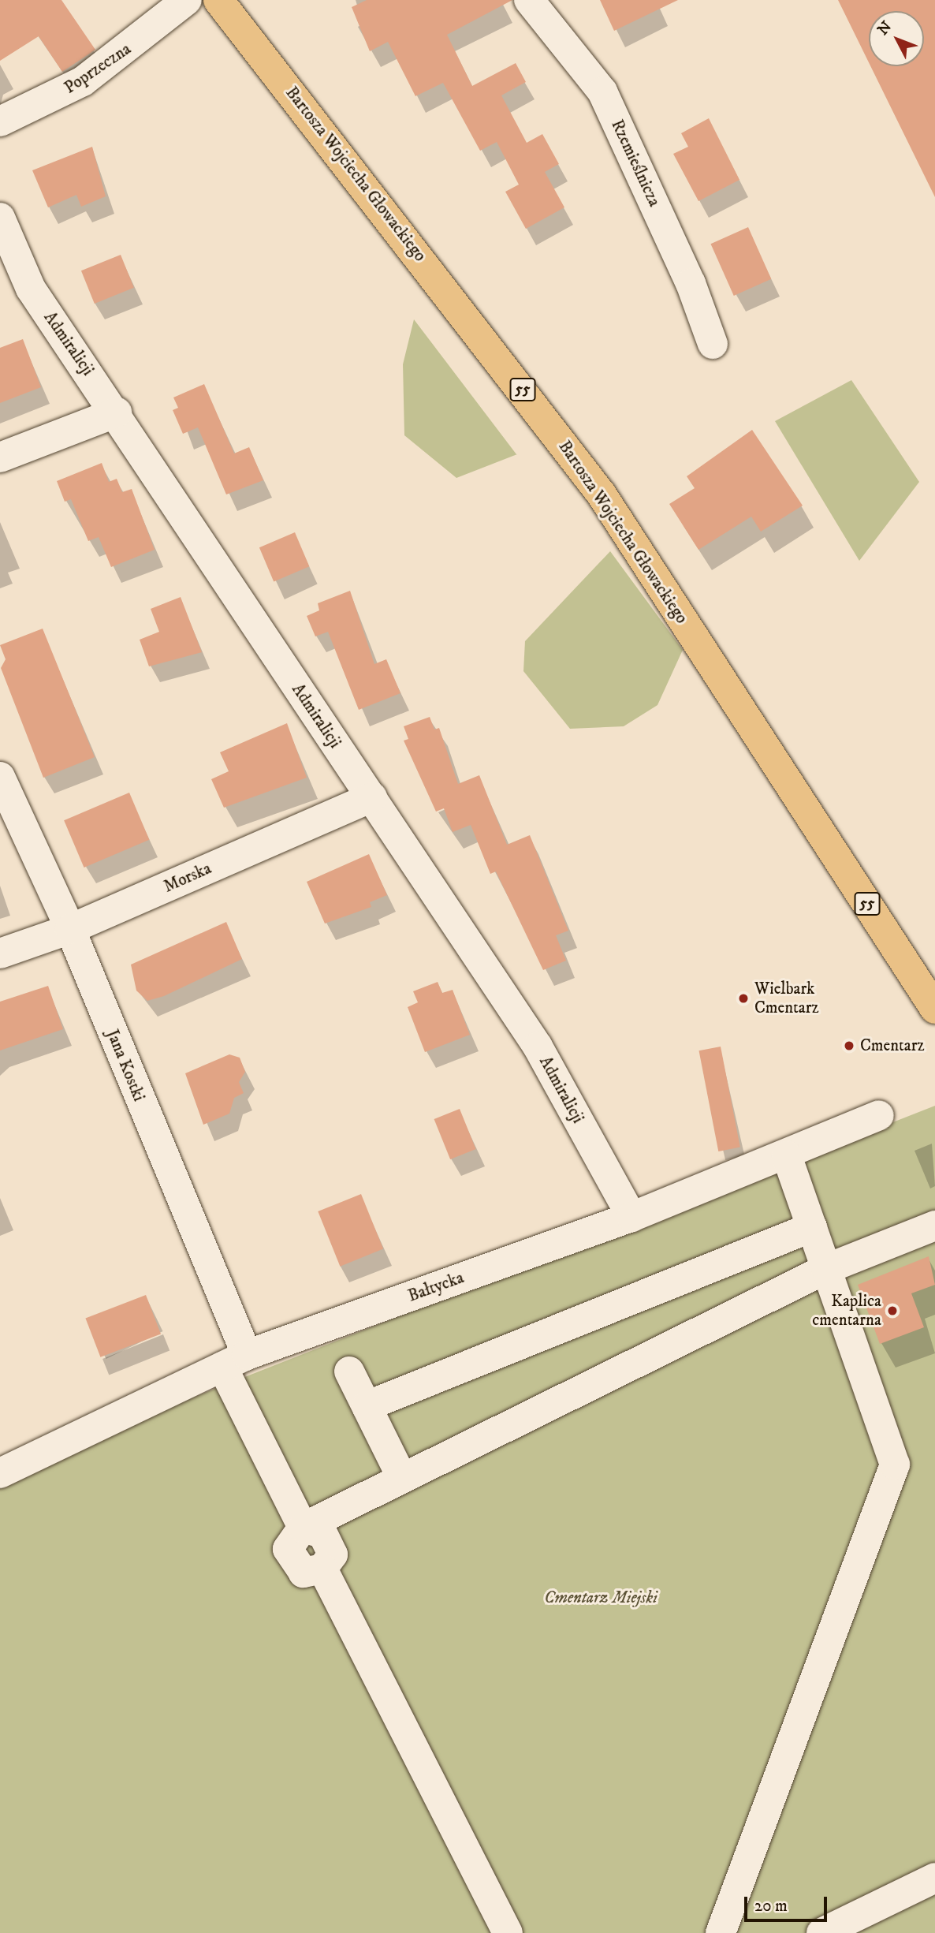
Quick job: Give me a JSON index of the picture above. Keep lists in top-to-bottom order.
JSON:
{
  "streets": {
    "main road": ["Bartosza Wojciecha Głowackiego", "55"],
    "street": [
      "Poprzeczna",
      "Rzemieślnicza",
      "Admiralicji",
      "Morska",
      "Jana Kostki",
      "Bałtycka"
    ]
  },
  "crossings": [
    ["Admiralicji", "Morska"],
    ["Admiralicji", "Bałtycka"],
    ["Morska", "Jana Kostki"],
    ["Jana Kostki", "Bałtycka"]
  ],
  "parks": ["Cmentarz Miejski"],
  "places": ["Wielbark Cmentarz", "Cmentarz", "Kaplica cmentarna"],
  "scale_bar": "20 m",
  "north": "top left"
}
